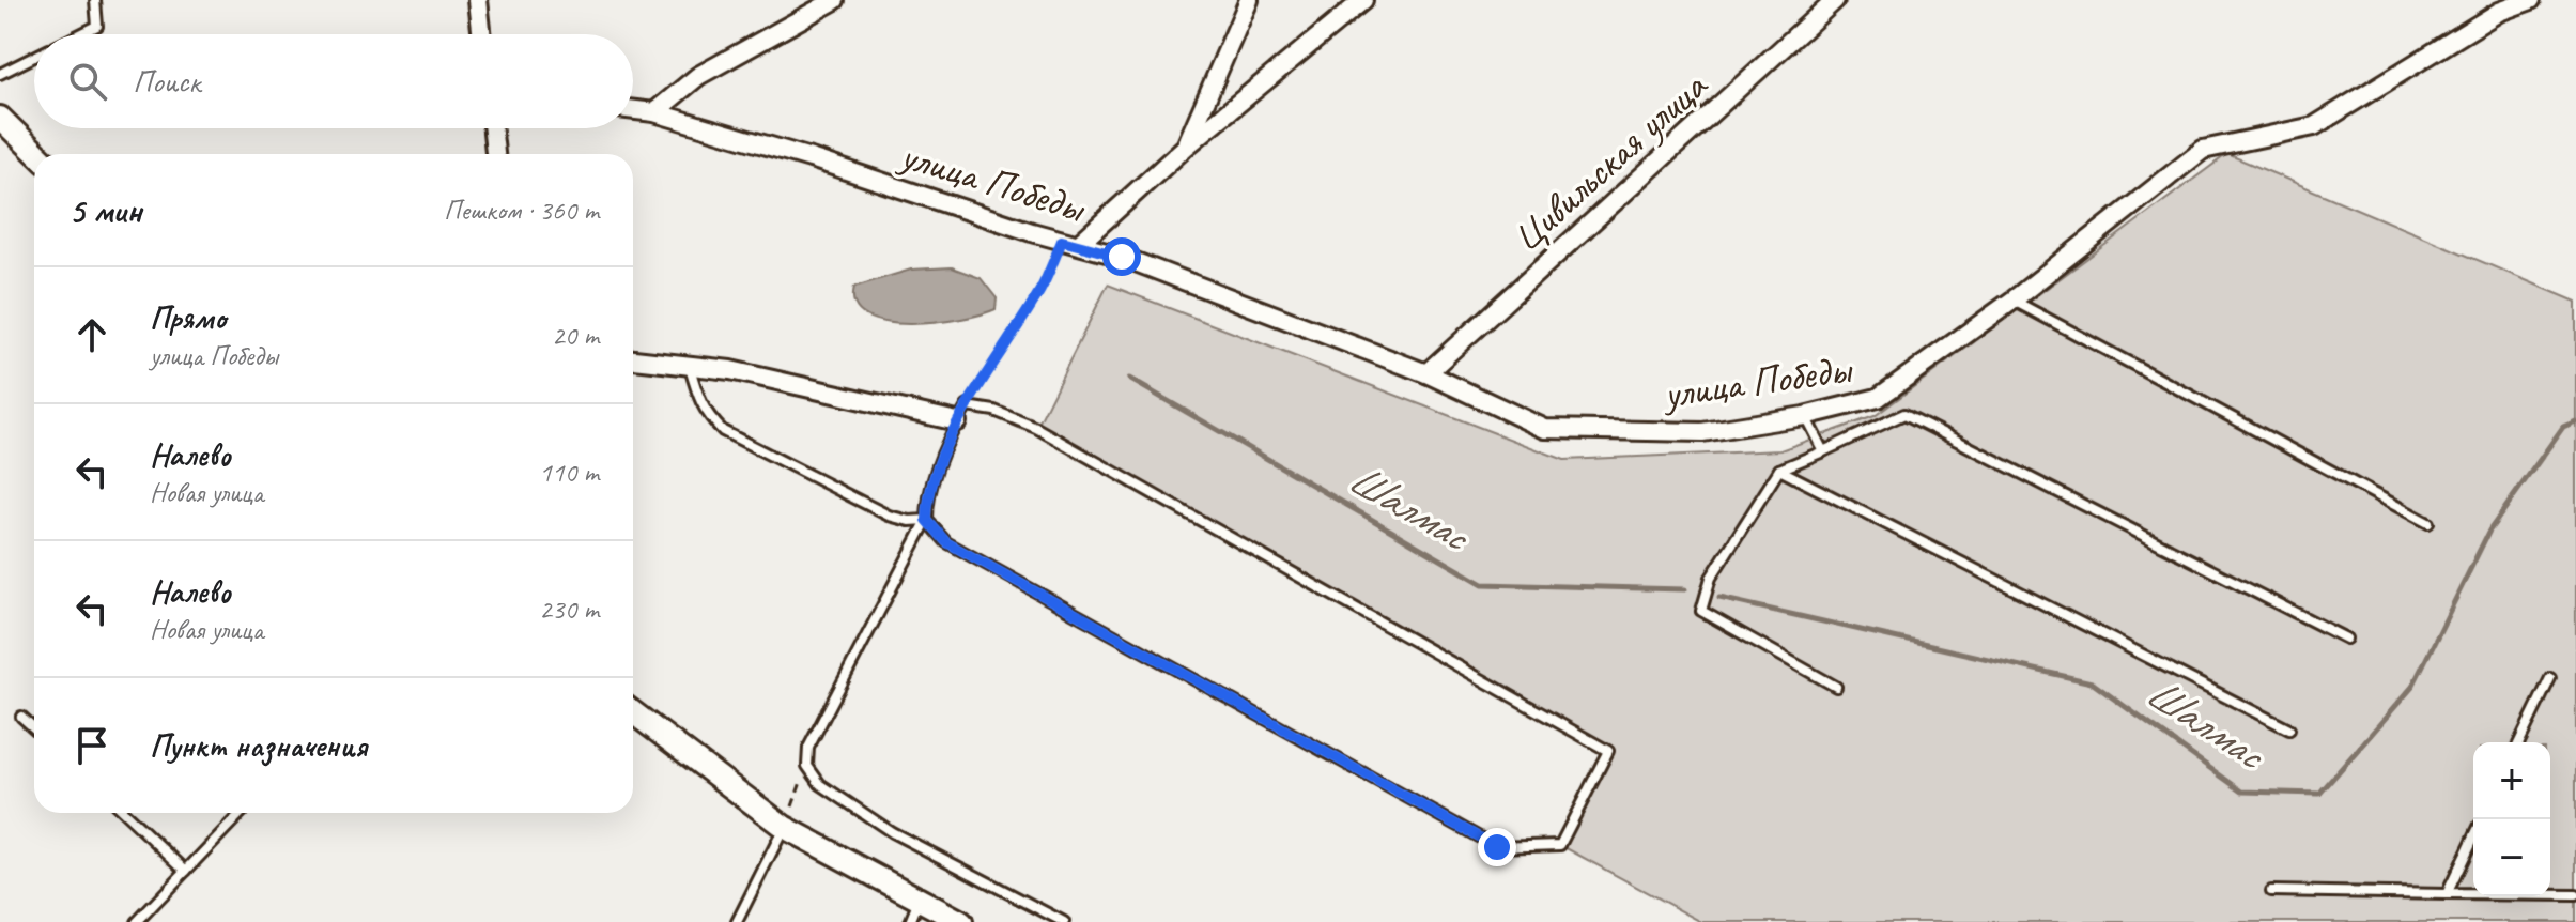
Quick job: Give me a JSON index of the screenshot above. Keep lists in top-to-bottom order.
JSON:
{
  "streets": {
    "street": ["Цивильская улица", "улица Победы"]
  },
  "crossings": [
    ["Цивильская улица", "улица Победы"]
  ],
  "water": ["Шалмас"],
  "page": {
    "search": "Поиск",
    "heading": ["5 мин", "Пешком · 360 m"],
    "list": [
      ["Прямо", "улица Победы", "20 m"],
      ["Налево", "Новая улица", "110 m"],
      ["Налево", "Новая улица", "230 m"],
      "Пункт назначения"
    ],
    "map_buttons": ["+", "−"]
  }
}
